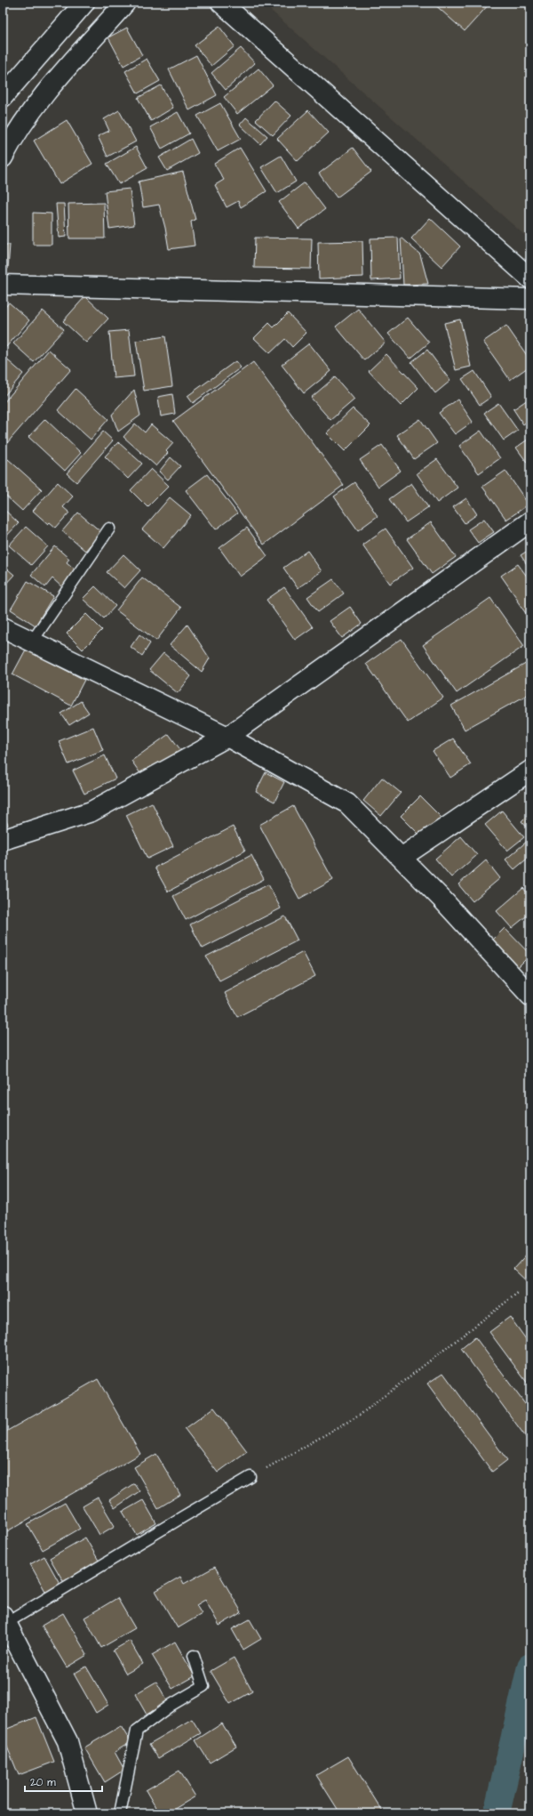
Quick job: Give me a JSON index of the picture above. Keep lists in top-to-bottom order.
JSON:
{
  "scale_bar": "20 m"
}
